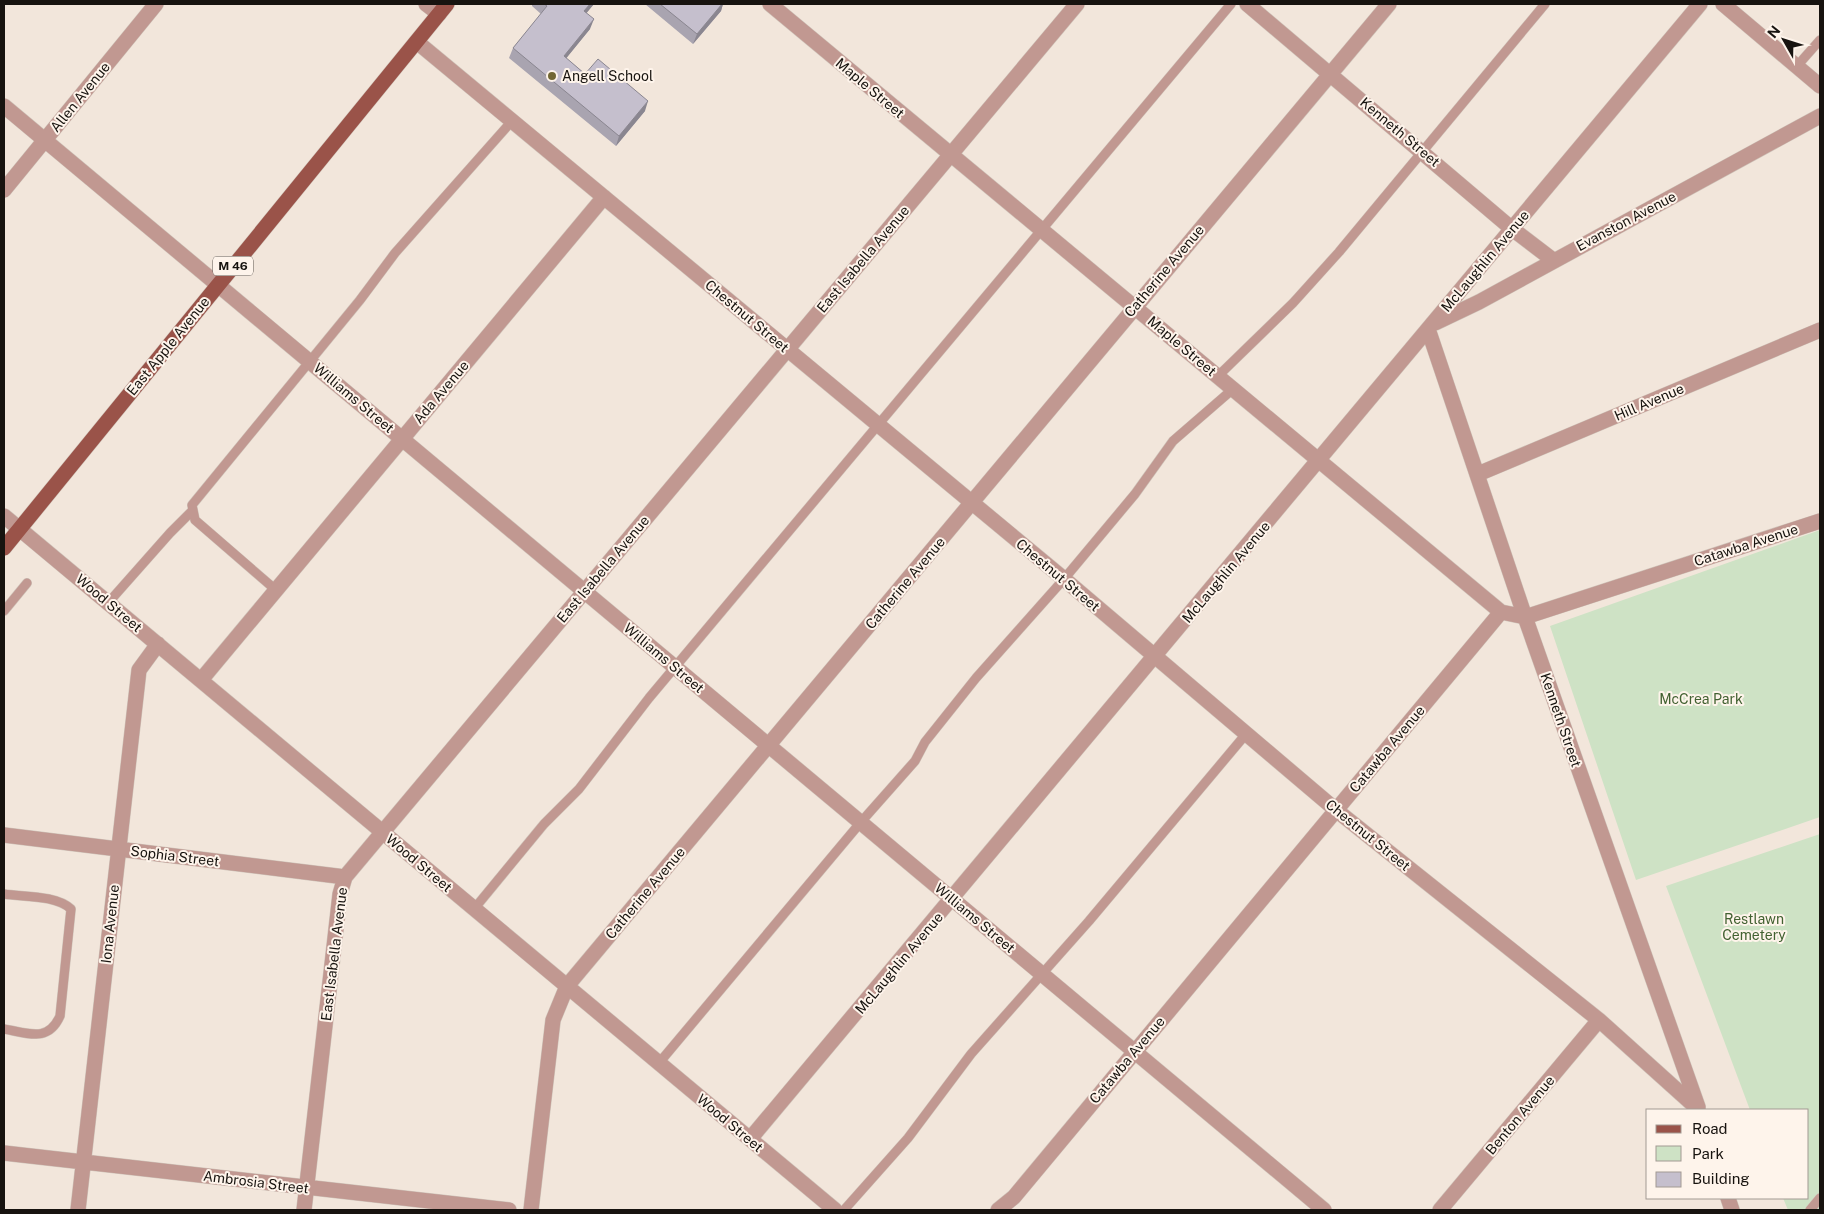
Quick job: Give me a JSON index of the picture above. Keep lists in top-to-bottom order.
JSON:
{
  "streets": {
    "main road": ["M 46", "East Apple Avenue"],
    "street": [
      "Maple Street",
      "Allen Avenue",
      "Kenneth Street",
      "Evanston Avenue",
      "East Isabella Avenue",
      "McLaughlin Avenue",
      "Catherine Avenue",
      "Chestnut Street",
      "Ada Avenue",
      "Williams Street",
      "Hill Avenue",
      "Catawba Avenue",
      "Wood Street",
      "Sophia Street",
      "Iona Avenue",
      "Benton Avenue",
      "Ambrosia Street"
    ]
  },
  "crossings": [
    ["Maple Street", "East Isabella Avenue"],
    ["Maple Street", "McLaughlin Avenue"],
    ["Maple Street", "Catherine Avenue"],
    ["Maple Street", "Catawba Avenue"],
    ["Allen Avenue", "Williams Street"],
    ["Kenneth Street", "Evanston Avenue"],
    ["Kenneth Street", "McLaughlin Avenue"],
    ["Kenneth Street", "Catherine Avenue"],
    ["Kenneth Street", "Hill Avenue"],
    ["Kenneth Street", "Catawba Avenue"],
    ["Evanston Avenue", "McLaughlin Avenue"],
    ["East Isabella Avenue", "Chestnut Street"],
    ["East Isabella Avenue", "Williams Street"],
    ["East Isabella Avenue", "Wood Street"],
    ["East Isabella Avenue", "Sophia Street"],
    ["East Isabella Avenue", "Ambrosia Street"],
    ["McLaughlin Avenue", "Chestnut Street"],
    ["McLaughlin Avenue", "Williams Street"],
    ["McLaughlin Avenue", "Wood Street"],
    ["Catherine Avenue", "Chestnut Street"],
    ["Catherine Avenue", "Williams Street"],
    ["Catherine Avenue", "Wood Street"],
    ["Chestnut Street", "East Apple Avenue"],
    ["Chestnut Street", "Ada Avenue"],
    ["Chestnut Street", "Catawba Avenue"],
    ["Chestnut Street", "Benton Avenue"],
    ["East Apple Avenue", "Williams Street"],
    ["East Apple Avenue", "Wood Street"],
    ["Ada Avenue", "Williams Street"],
    ["Ada Avenue", "Wood Street"],
    ["Williams Street", "Catawba Avenue"],
    ["Wood Street", "Iona Avenue"],
    ["Sophia Street", "Iona Avenue"],
    ["Iona Avenue", "Ambrosia Street"]
  ],
  "parks": ["McCrea Park", "Restlawn Cemetery"],
  "places": ["Angell School"],
  "legend": ["Road", "Park", "Building"],
  "north": "top left"
}
